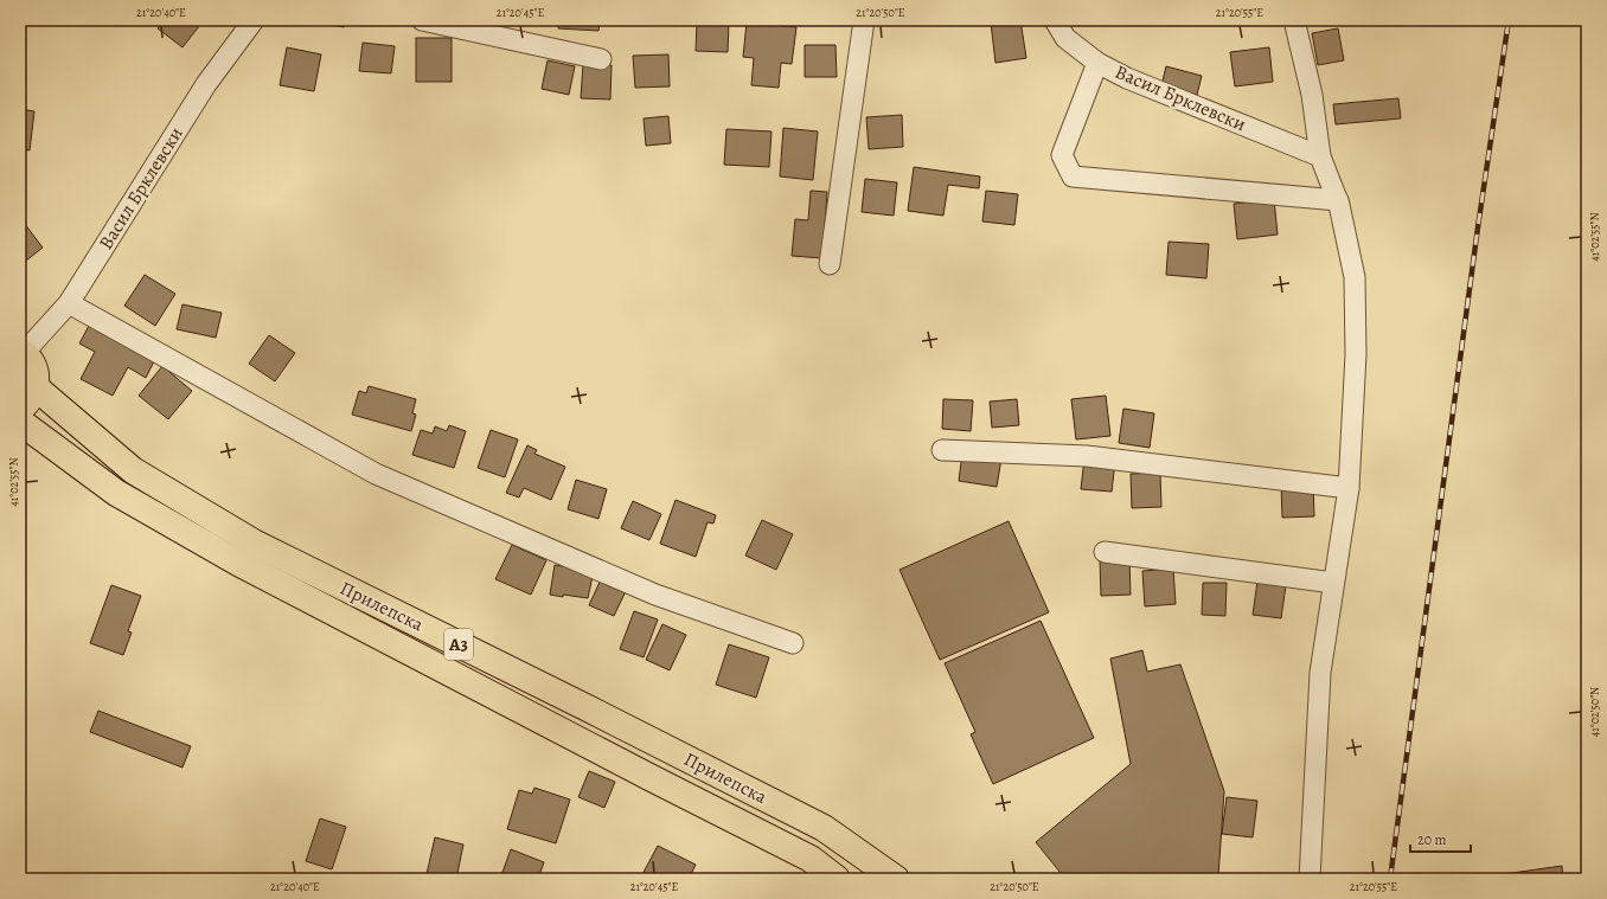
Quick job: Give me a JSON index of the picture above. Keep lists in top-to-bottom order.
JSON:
{
  "streets": {
    "main road": ["Прилепска", "A3"],
    "street": ["Васил Брклевски"]
  },
  "scale_bar": "20 m",
  "coordinates": [
    "21°20'40\"E",
    "21°20'45\"E",
    "21°20'50\"E",
    "21°20'55\"E",
    "41°02'55\"N",
    "41°02'50\"N"
  ]
}
